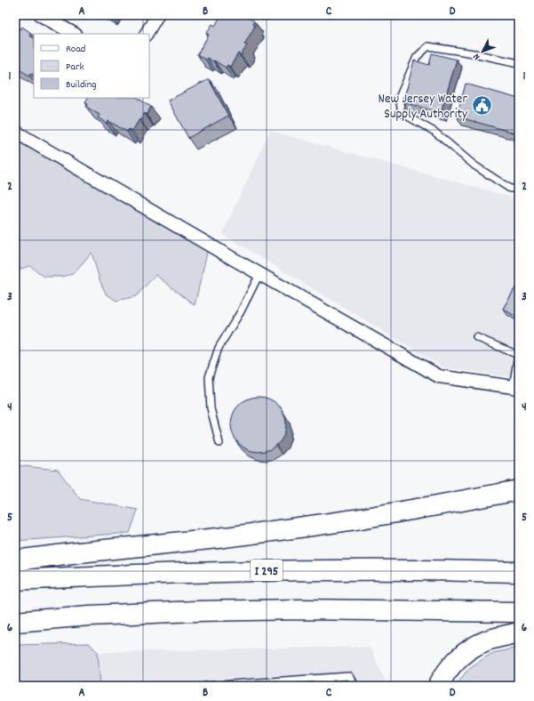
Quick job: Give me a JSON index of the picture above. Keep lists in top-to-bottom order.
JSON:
{
  "streets": {
    "highway": ["I 295"]
  },
  "places": {
    "public building": ["New Jersey Water Supply Authority"]
  },
  "legend": ["Road", "Park", "Building"],
  "north": "bottom left",
  "grid": {
    "columns": [
      "A",
      "B",
      "C",
      "D"
    ],
    "rows": [
      "1",
      "2",
      "3",
      "4",
      "5",
      "6"
    ]
  }
}
